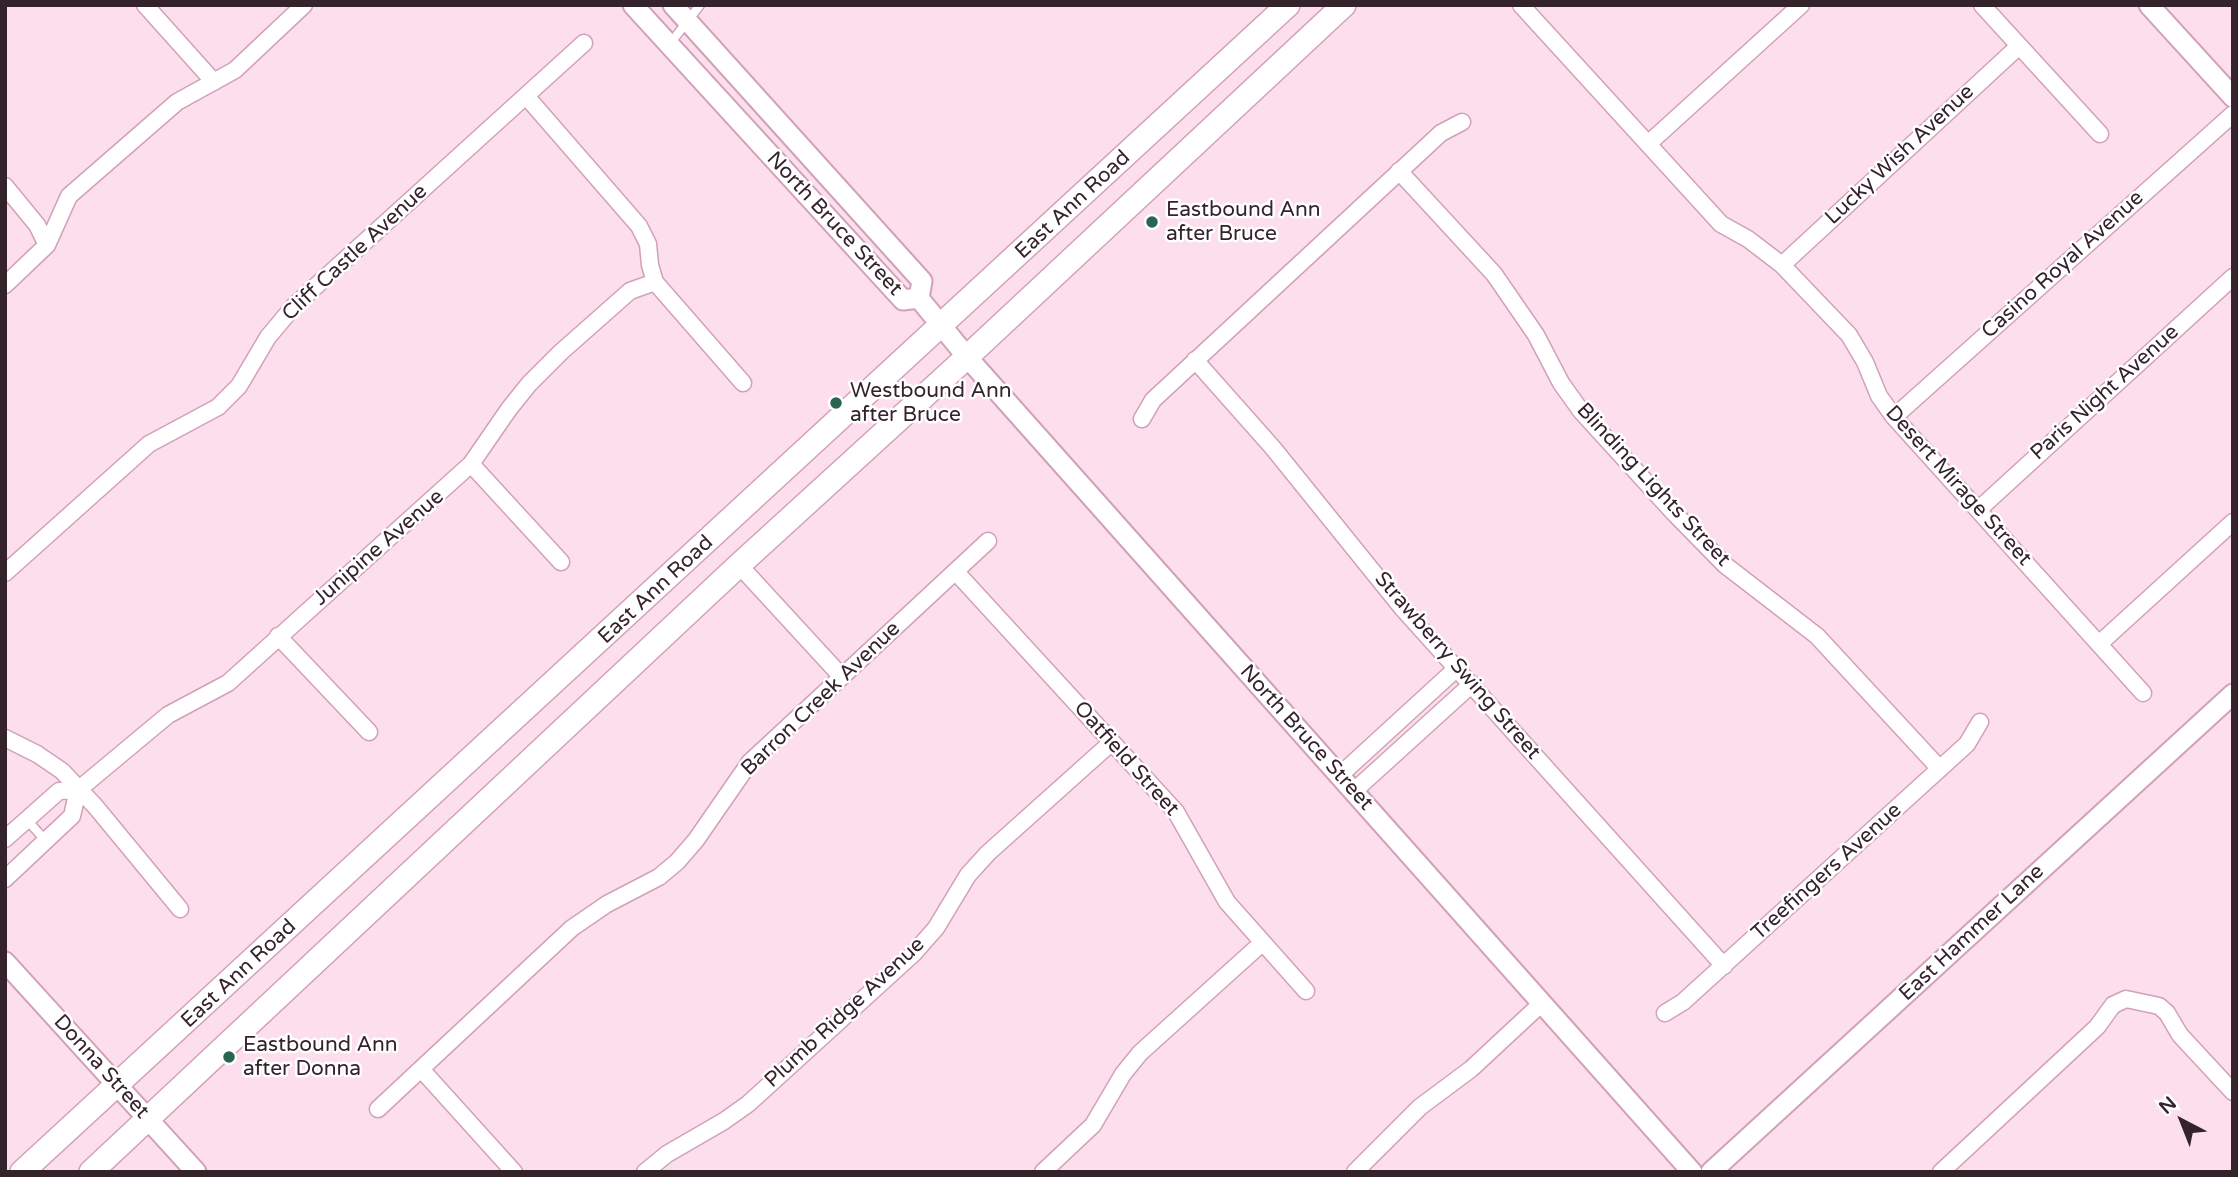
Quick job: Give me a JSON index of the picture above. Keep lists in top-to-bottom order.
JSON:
{
  "streets": {
    "main road": ["East Ann Road"],
    "street": [
      "Lucky Wish Avenue",
      "North Bruce Street",
      "Cliff Castle Avenue",
      "Casino Royal Avenue",
      "Paris Night Avenue",
      "Blinding Lights Street",
      "Desert Mirage Street",
      "Junipine Avenue",
      "Strawberry Swing Street",
      "Barron Creek Avenue",
      "Oatfield Street",
      "Treefingers Avenue",
      "East Hammer Lane",
      "Plumb Ridge Avenue",
      "Donna Street"
    ]
  },
  "crossings": [
    ["Lucky Wish Avenue", "Desert Mirage Street"],
    ["East Ann Road", "North Bruce Street"],
    ["East Ann Road", "Donna Street"],
    ["Casino Royal Avenue", "Desert Mirage Street"],
    ["Paris Night Avenue", "Desert Mirage Street"],
    ["Blinding Lights Street", "Treefingers Avenue"],
    ["Strawberry Swing Street", "Treefingers Avenue"],
    ["Barron Creek Avenue", "Oatfield Street"],
    ["Oatfield Street", "Plumb Ridge Avenue"]
  ],
  "places": ["Eastbound Ann after Bruce", "Westbound Ann after Bruce", "Eastbound Ann after Donna"],
  "north": "top left"
}
